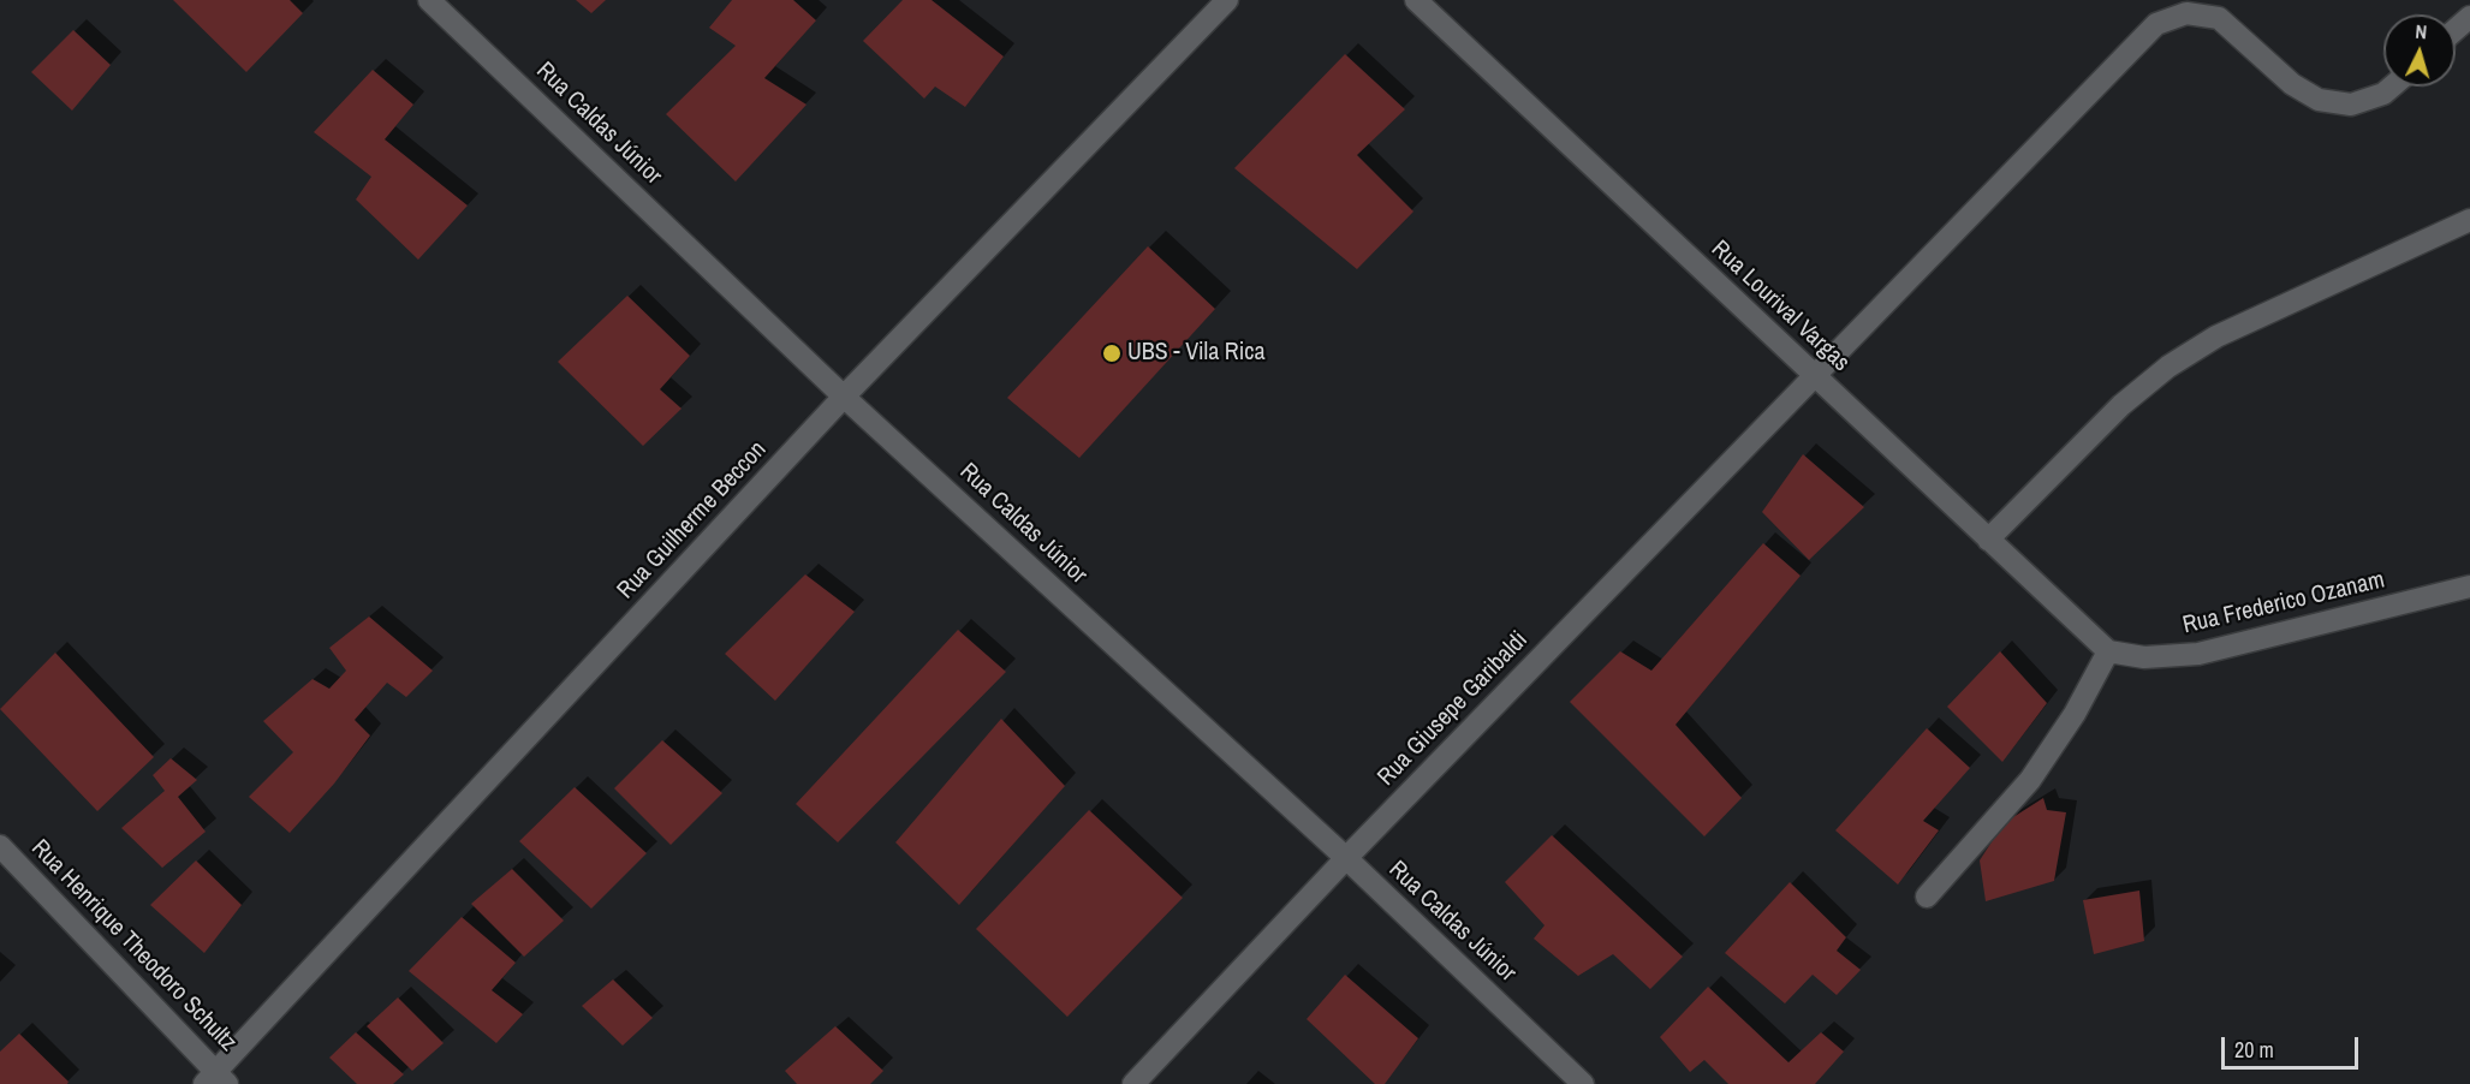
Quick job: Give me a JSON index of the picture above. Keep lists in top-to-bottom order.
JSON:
{
  "streets": {
    "street": [
      "Rua Caldas Júnior",
      "Rua Lourival Vargas",
      "Rua Guilherme Beccon",
      "Rua Frederico Ozanam",
      "Rua Giusepe Garibaldi",
      "Rua Henrique Theodoro Schultz"
    ]
  },
  "crossings": [
    ["Rua Caldas Júnior", "Rua Guilherme Beccon"],
    ["Rua Caldas Júnior", "Rua Giusepe Garibaldi"],
    ["Rua Lourival Vargas", "Rua Frederico Ozanam"],
    ["Rua Lourival Vargas", "Rua Giusepe Garibaldi"],
    ["Rua Guilherme Beccon", "Rua Henrique Theodoro Schultz"]
  ],
  "places": ["UBS - Vila Rica"],
  "scale_bar": "20 m",
  "north": "top"
}
